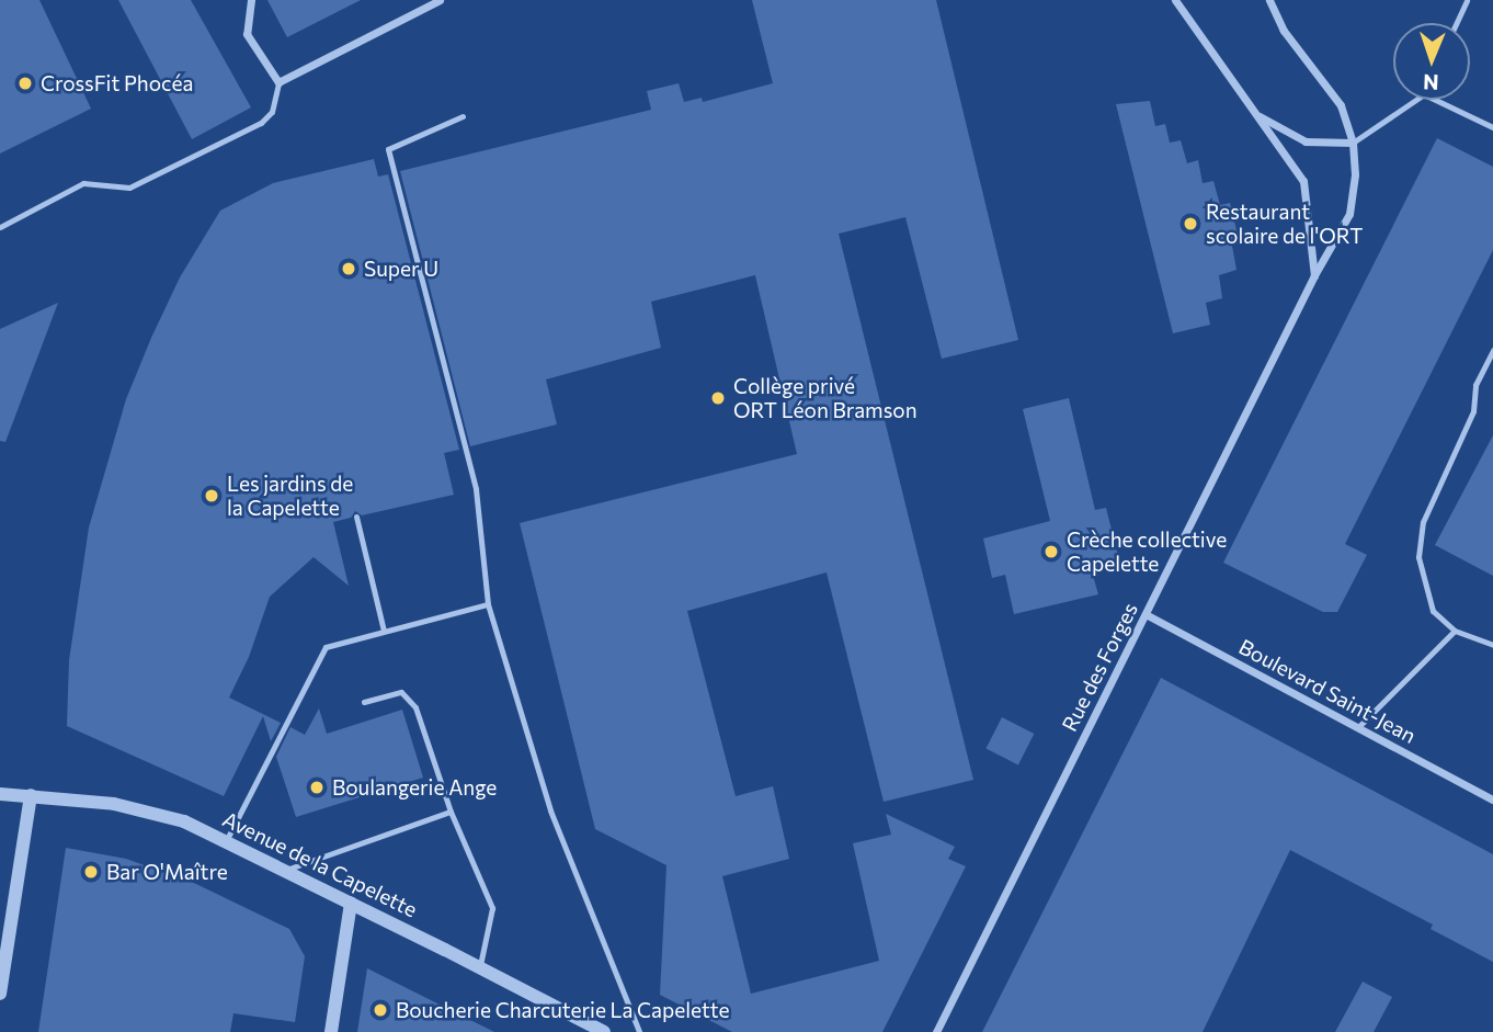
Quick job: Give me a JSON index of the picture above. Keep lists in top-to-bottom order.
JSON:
{
  "streets": {
    "street": ["Rue des Forges", "Boulevard Saint-Jean", "Avenue de la Capelette"]
  },
  "crossings": [
    ["Rue des Forges", "Boulevard Saint-Jean"]
  ],
  "places": [
    "CrossFit Phocéa",
    "Restaurant scolaire de l'ORT",
    "Super U",
    "Collège privé ORT Léon Bramson",
    "Les jardins de la Capelette",
    "Crèche collective Capelette",
    "Boulangerie Ange",
    "Bar O'Maître",
    "Boucherie Charcuterie La Capelette"
  ],
  "north": "bottom"
}
